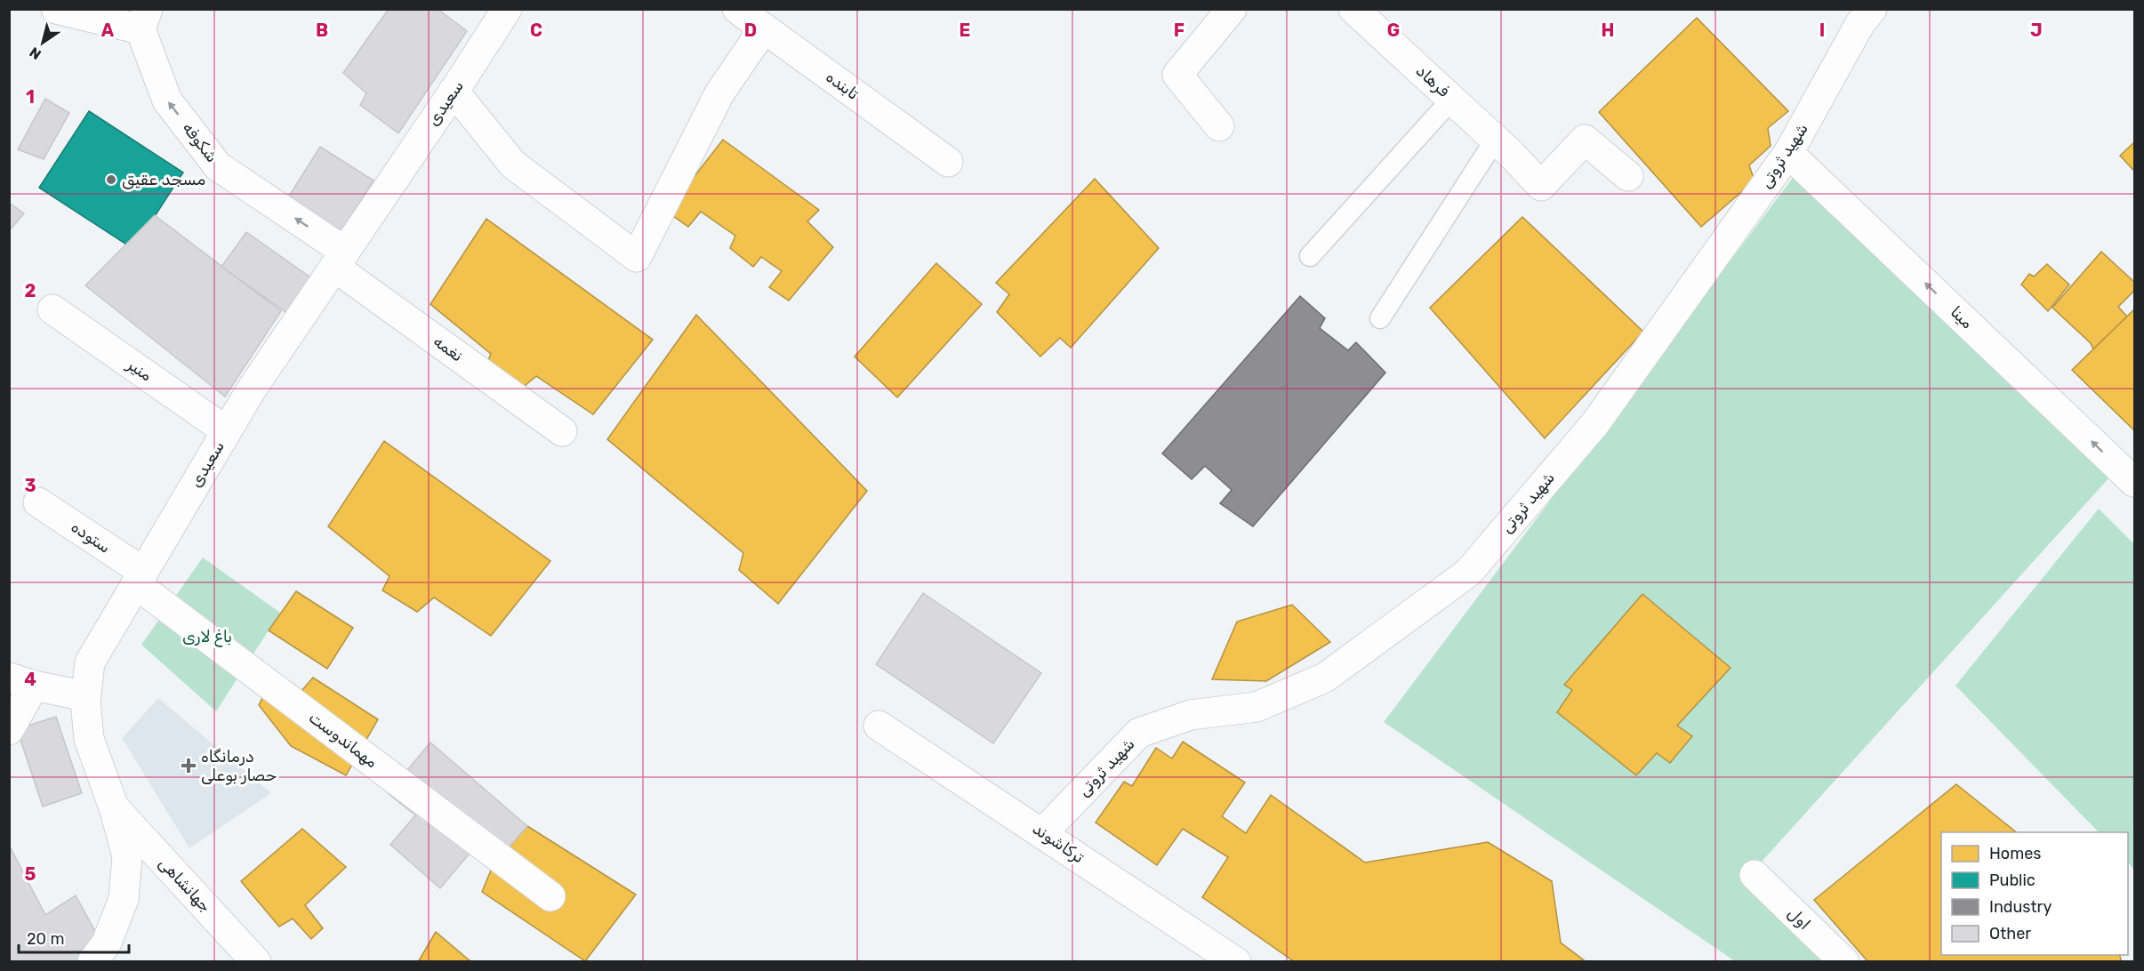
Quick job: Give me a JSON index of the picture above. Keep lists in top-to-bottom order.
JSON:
{
  "streets": {
    "street": [
      "فرهاد",
      "تابنده",
      "سعیدی",
      "شکوفه",
      "شهید ثروتی",
      "مینا",
      "نغمه",
      "منیر",
      "ستوده",
      "مهماندوست",
      "ترکاشوند",
      "جهانشاهی",
      "اول"
    ]
  },
  "crossings": [
    ["سعیدی", "شکوفه"],
    ["سعیدی", "نغمه"],
    ["سعیدی", "منیر"],
    ["سعیدی", "ستوده"],
    ["سعیدی", "مهماندوست"],
    ["سعیدی", "جهانشاهی"],
    ["شکوفه", "نغمه"],
    ["شهید ثروتی", "مینا"],
    ["شهید ثروتی", "ترکاشوند"],
    ["ستوده", "مهماندوست"]
  ],
  "one_way": ["شکوفه", "مینا"],
  "parks": ["باغ لاری"],
  "places": {
    "other": ["مسجد عقیق"],
    "health": ["درمانگاه حصار بوعلی"]
  },
  "legend": [
    "Homes",
    "Public",
    "Industry",
    "Other"
  ],
  "scale_bar": "20 m",
  "north": "bottom left",
  "grid": {
    "columns": [
      "A",
      "B",
      "C",
      "D",
      "E",
      "F",
      "G",
      "H",
      "I",
      "J"
    ],
    "rows": [
      "1",
      "2",
      "3",
      "4",
      "5"
    ]
  }
}
